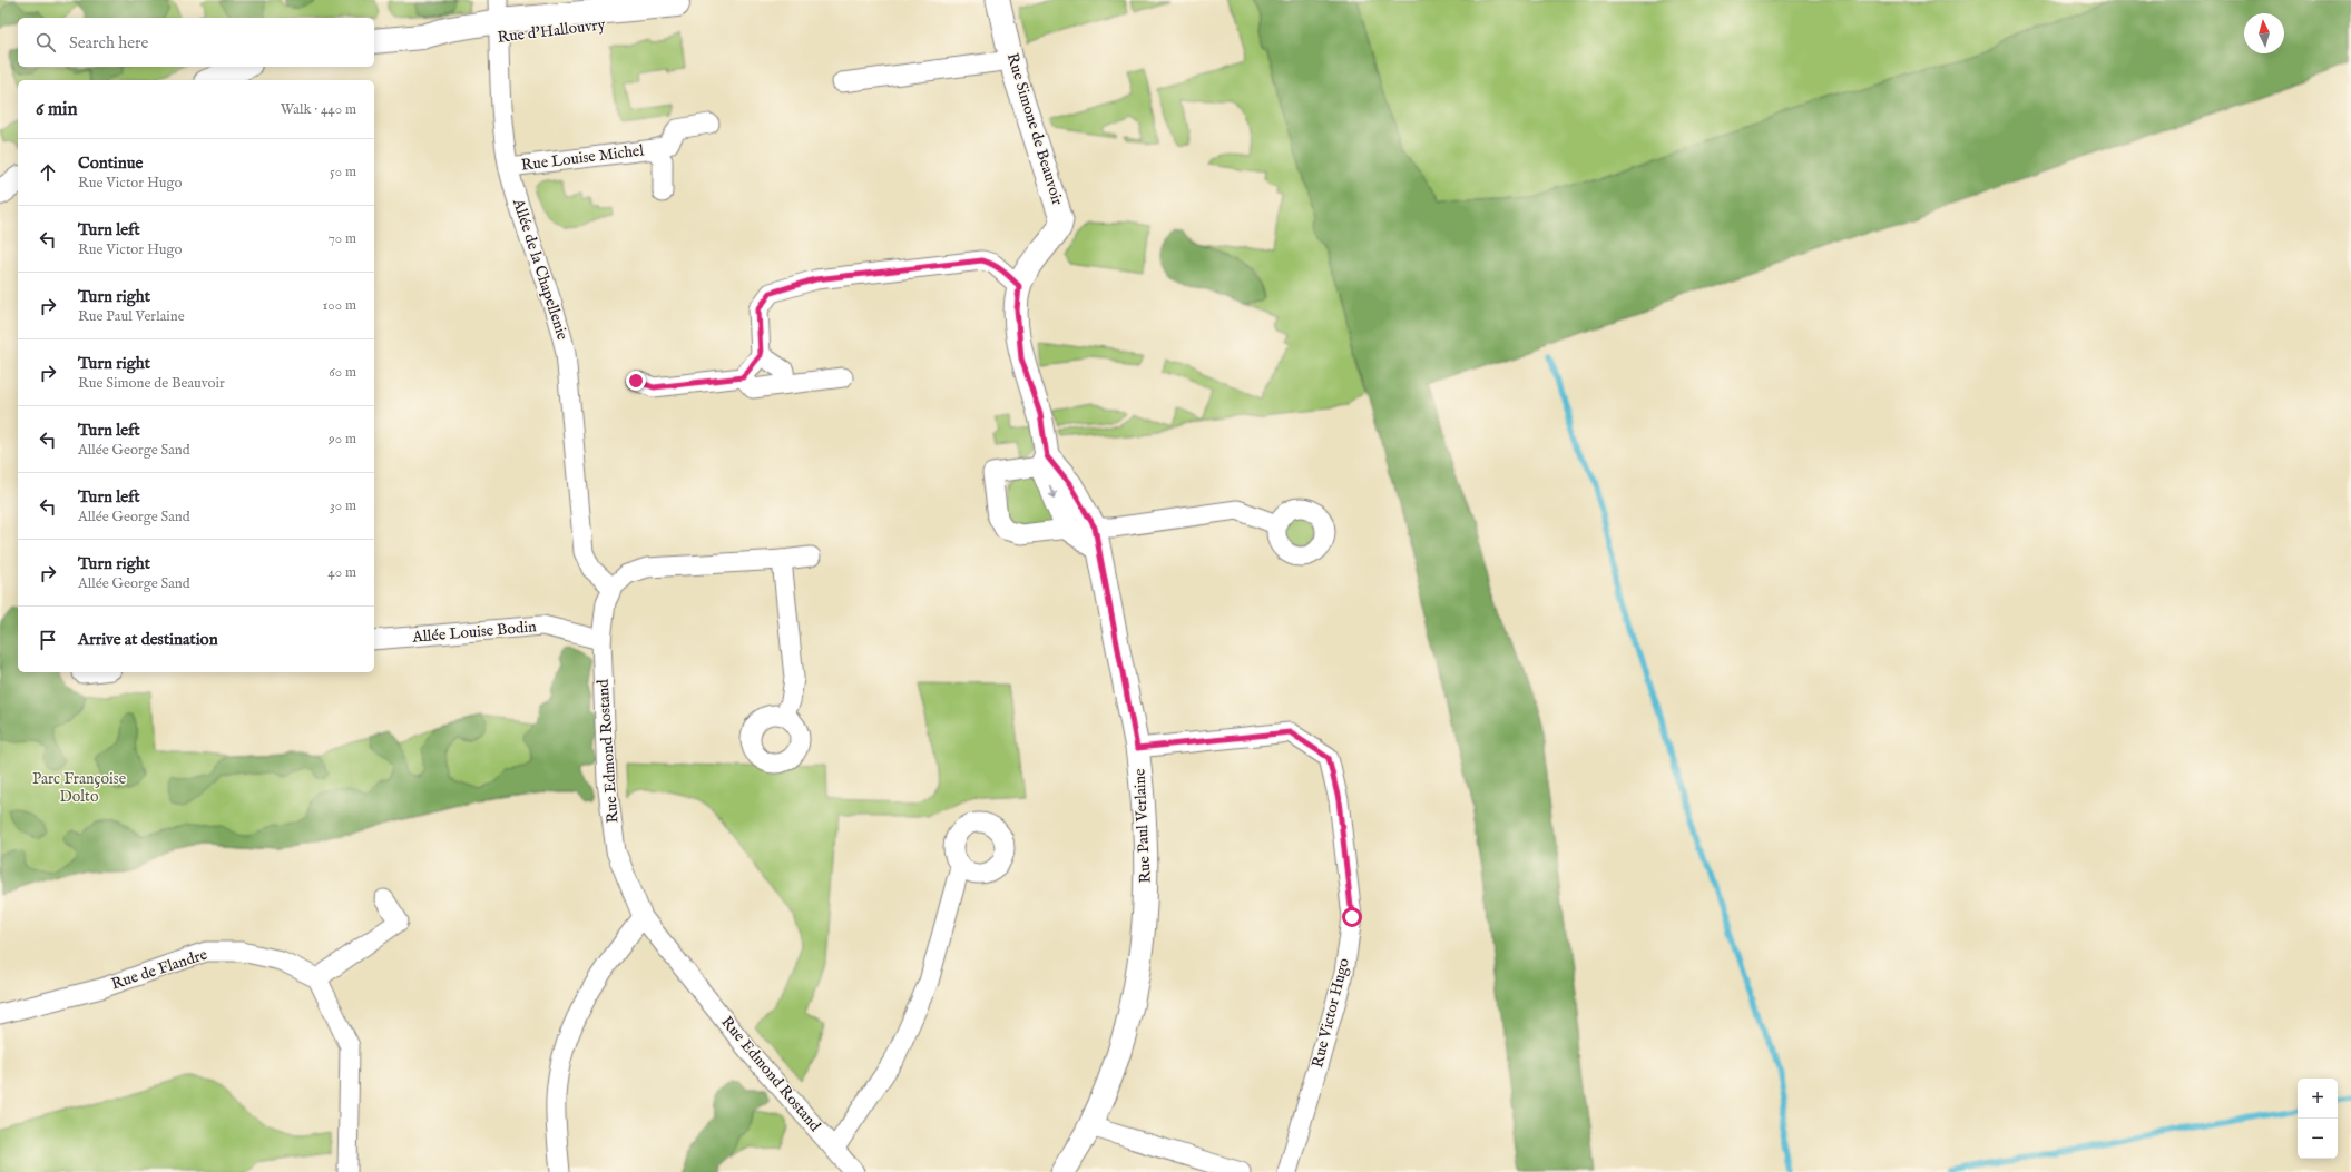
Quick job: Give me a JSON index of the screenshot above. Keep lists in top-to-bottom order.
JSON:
{
  "streets": {
    "main road": ["Rue d'Hallouvry"],
    "street": [
      "Rue Simone de Beauvoir",
      "Rue Louise Michel",
      "Allée de la Chapellenie",
      "Allée Louise Bodin",
      "Rue Edmond Rostand",
      "Rue Paul Verlaine",
      "Rue de Flandre",
      "Rue Victor Hugo"
    ]
  },
  "crossings": [
    ["Rue d'Hallouvry", "Allée de la Chapellenie"],
    ["Rue Simone de Beauvoir", "Rue Paul Verlaine"],
    ["Rue Louise Michel", "Allée de la Chapellenie"],
    ["Allée de la Chapellenie", "Rue Edmond Rostand"],
    ["Allée Louise Bodin", "Rue Edmond Rostand"],
    ["Rue Paul Verlaine", "Rue Victor Hugo"]
  ],
  "parks": ["Parc Françoise Dolto"],
  "north": "top",
  "page": {
    "search": "Search here",
    "heading": ["6 min", "Walk · 440 m"],
    "list": [
      ["Continue", "Rue Victor Hugo", "50 m"],
      ["Turn left", "Rue Victor Hugo", "70 m"],
      ["Turn right", "Rue Paul Verlaine", "100 m"],
      ["Turn right", "Rue Simone de Beauvoir", "60 m"],
      ["Turn left", "Allée George Sand", "90 m"],
      ["Turn left", "Allée George Sand", "30 m"],
      ["Turn right", "Allée George Sand", "40 m"],
      "Arrive at destination"
    ],
    "map_buttons": ["+", "−"]
  }
}
